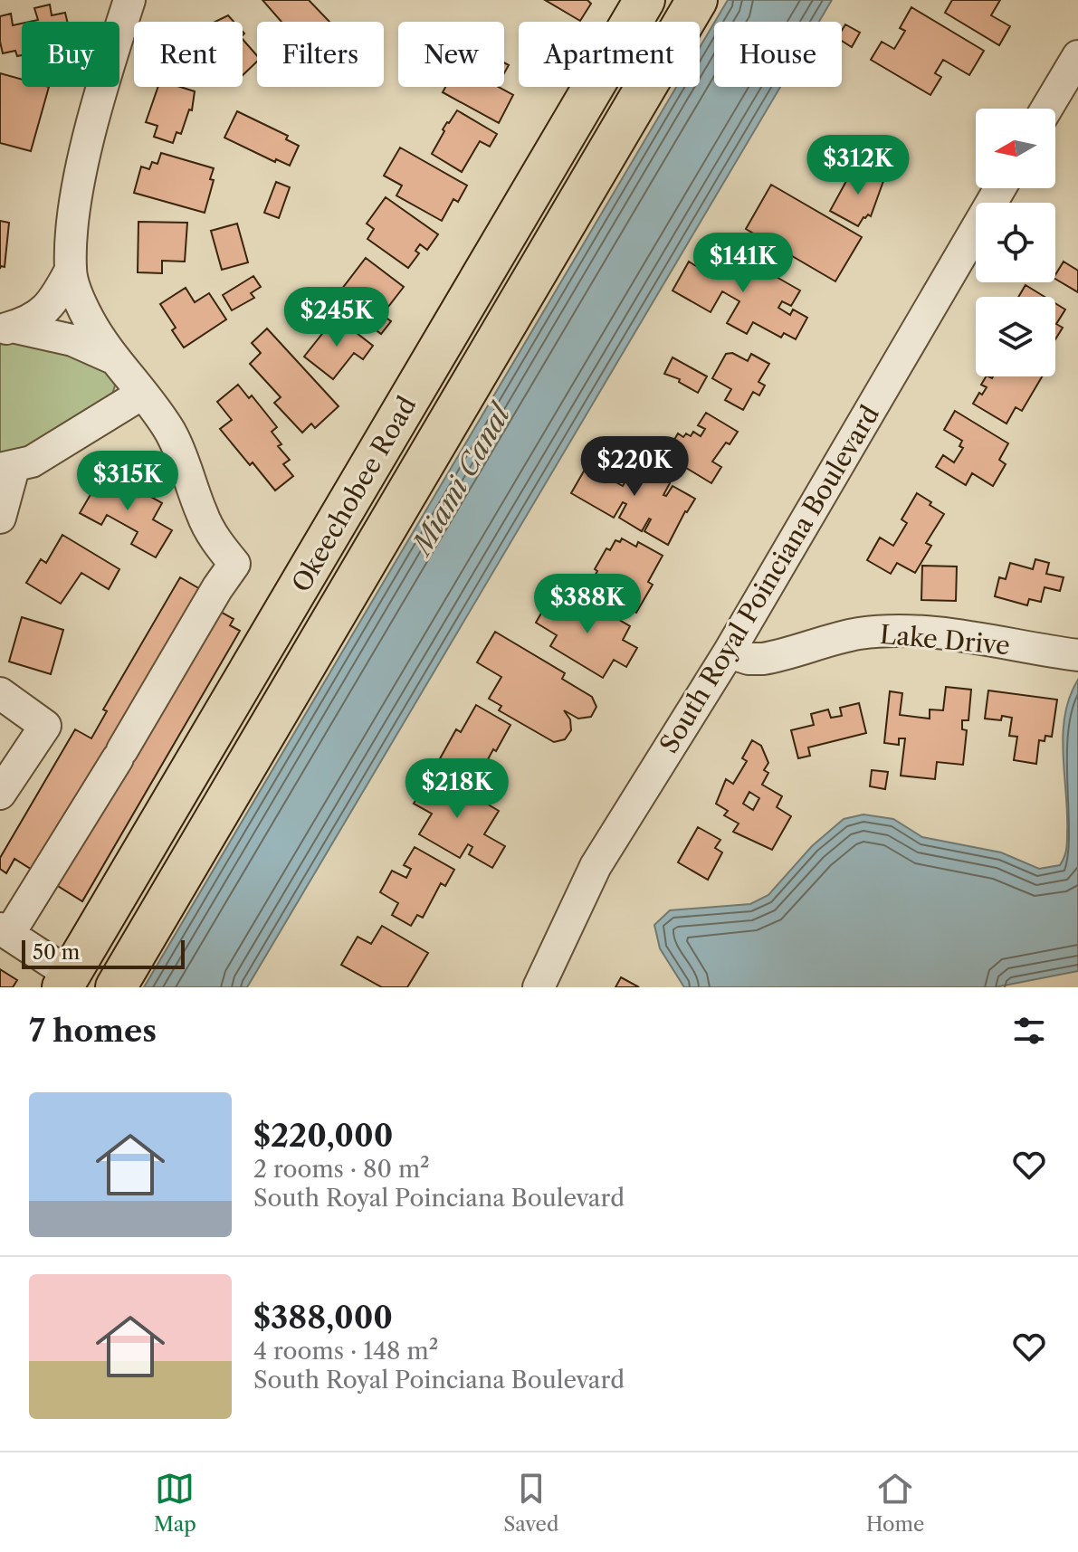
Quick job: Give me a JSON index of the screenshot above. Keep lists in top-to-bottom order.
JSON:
{
  "streets": {
    "highway": ["Okeechobee Road"],
    "street": ["South Royal Poinciana Boulevard", "Lake Drive"]
  },
  "crossings": [
    ["South Royal Poinciana Boulevard", "Lake Drive"]
  ],
  "water": ["Miami Canal"],
  "scale_bar": "50 m",
  "north": "left",
  "page": {
    "chip": [
      "Buy",
      "Rent",
      "Filters",
      "New",
      "Apartment",
      "House"
    ],
    "price": [
      "$312K",
      "$141K",
      "$245K",
      "$220K",
      "$315K",
      "$388K",
      "$218K"
    ],
    "scale": "50 m",
    "heading": "7 homes",
    "list": [
      {
        "name": "$220,000",
        "note": "2 rooms · 80 m² · South Royal Poinciana Boulevard"
      },
      {
        "name": "$388,000",
        "note": "4 rooms · 148 m² · South Royal Poinciana Boulevard"
      }
    ],
    "tabs": ["Map", "Saved", "Home"]
  }
}
